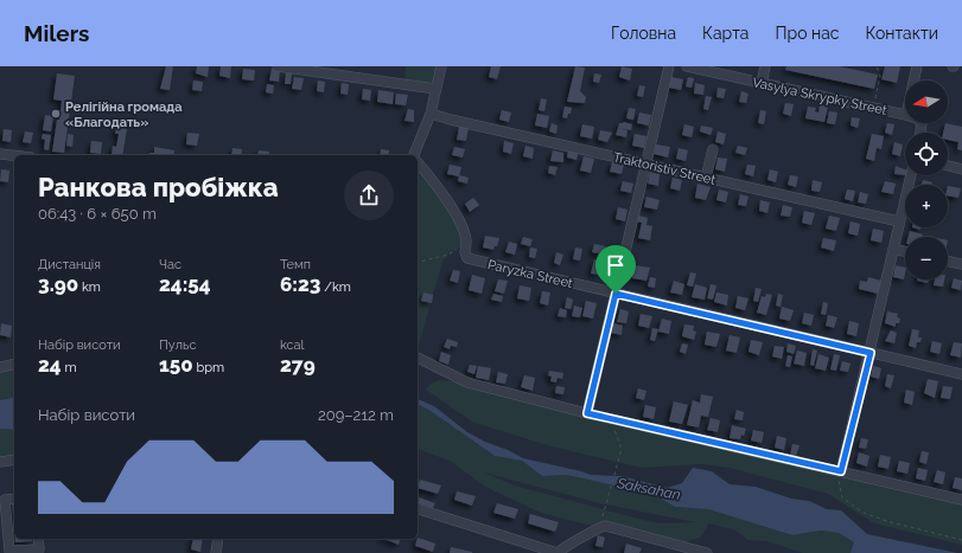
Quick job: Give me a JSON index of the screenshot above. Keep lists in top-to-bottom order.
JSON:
{
  "streets": {
    "street": ["Vasylya Skrypky Street", "Traktoristiv Street", "Paryzka Street"]
  },
  "water": ["Saksahan"],
  "places": ["Релігійна громада «Благодать»"],
  "north": "left",
  "page": {
    "header": "Milers",
    "nav": [
      "Головна",
      "Карта",
      "Про нас",
      "Контакти"
    ],
    "map_buttons": ["+", "−"],
    "heading": ["Ранкова пробіжка", "06:43 · 6 × 650 m"],
    "stats": [
      ["Дистанція", "3.90 km"],
      ["Час", "24:54"],
      ["Темп", "6:23 /km"],
      ["Набір висоти", "24 m"],
      ["Пульс", "150 bpm"],
      ["kcal", "279"]
    ],
    "chart": ["Набір висоти", "209–212 m"]
  }
}
